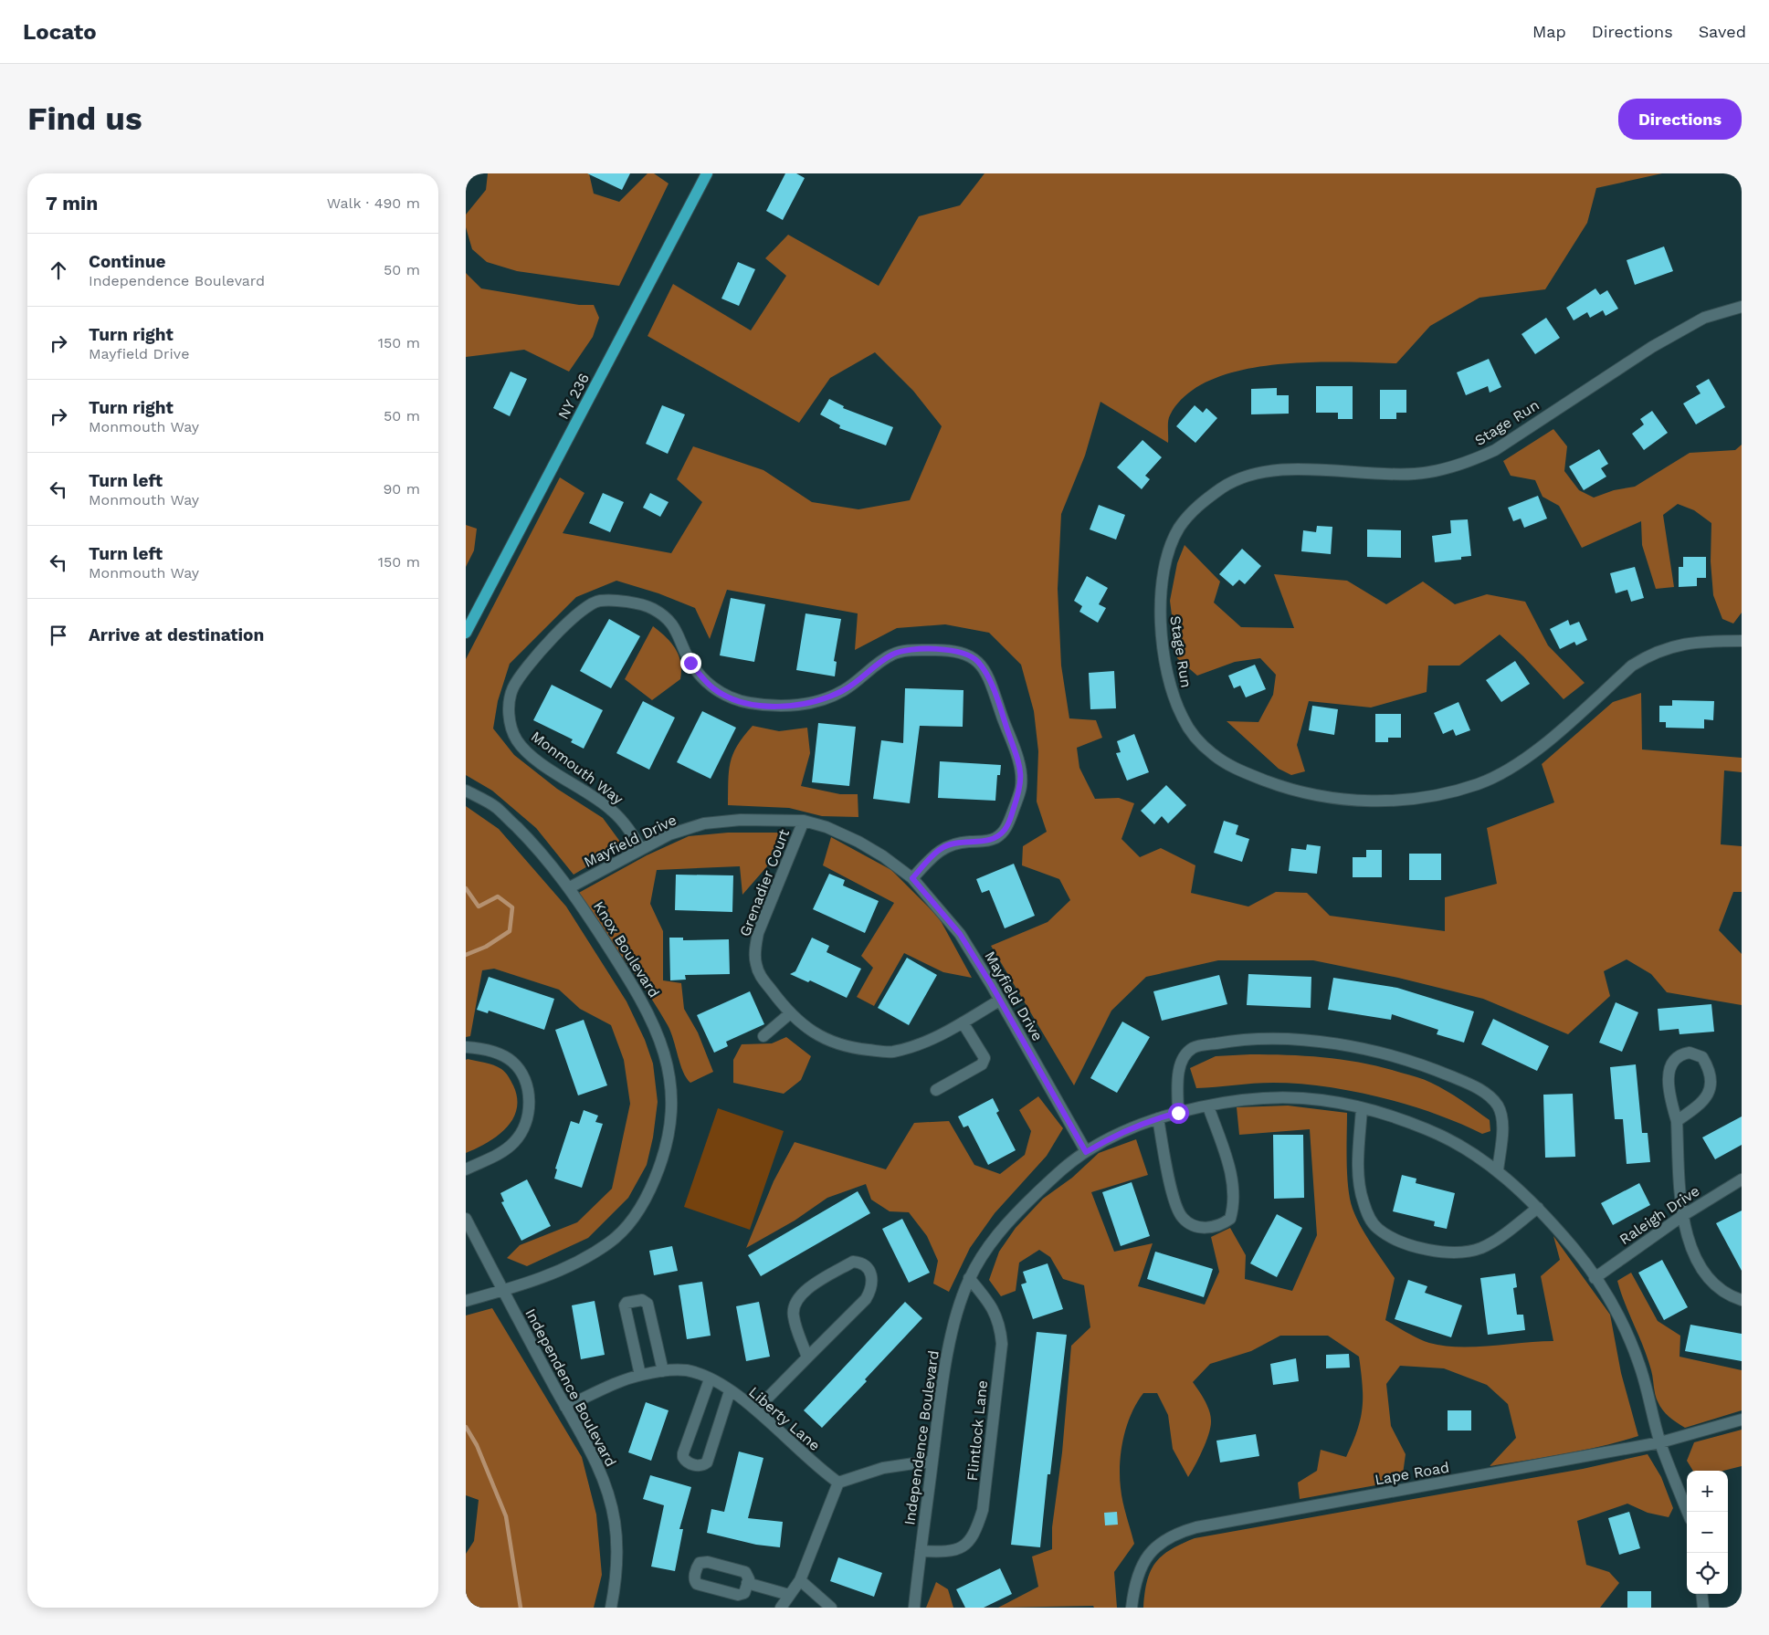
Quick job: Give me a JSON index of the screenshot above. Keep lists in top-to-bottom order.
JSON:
{
  "streets": {
    "main road": ["NY 236"],
    "street": [
      "Stage Run",
      "Monmouth Way",
      "Mayfield Drive",
      "Grenadier Court",
      "Knox Boulevard",
      "Raleigh Drive",
      "Independence Boulevard",
      "Liberty Lane",
      "Flintlock Lane",
      "Lape Road"
    ]
  },
  "crossings": [
    ["Monmouth Way", "Mayfield Drive"],
    ["Mayfield Drive", "Grenadier Court"],
    ["Mayfield Drive", "Knox Boulevard"],
    ["Mayfield Drive", "Independence Boulevard"],
    ["Knox Boulevard", "Independence Boulevard"],
    ["Raleigh Drive", "Independence Boulevard"],
    ["Independence Boulevard", "Liberty Lane"],
    ["Independence Boulevard", "Flintlock Lane"],
    ["Independence Boulevard", "Lape Road"]
  ],
  "page": {
    "header": "Locato",
    "nav": ["Map", "Directions", "Saved"],
    "buttons": "Directions",
    "title": "Find us",
    "heading": ["7 min", "Walk · 490 m"],
    "list": [
      ["Continue", "Independence Boulevard", "50 m"],
      ["Turn right", "Mayfield Drive", "150 m"],
      ["Turn right", "Monmouth Way", "50 m"],
      ["Turn left", "Monmouth Way", "90 m"],
      ["Turn left", "Monmouth Way", "150 m"],
      "Arrive at destination"
    ],
    "map_buttons": ["+", "−"]
  }
}
